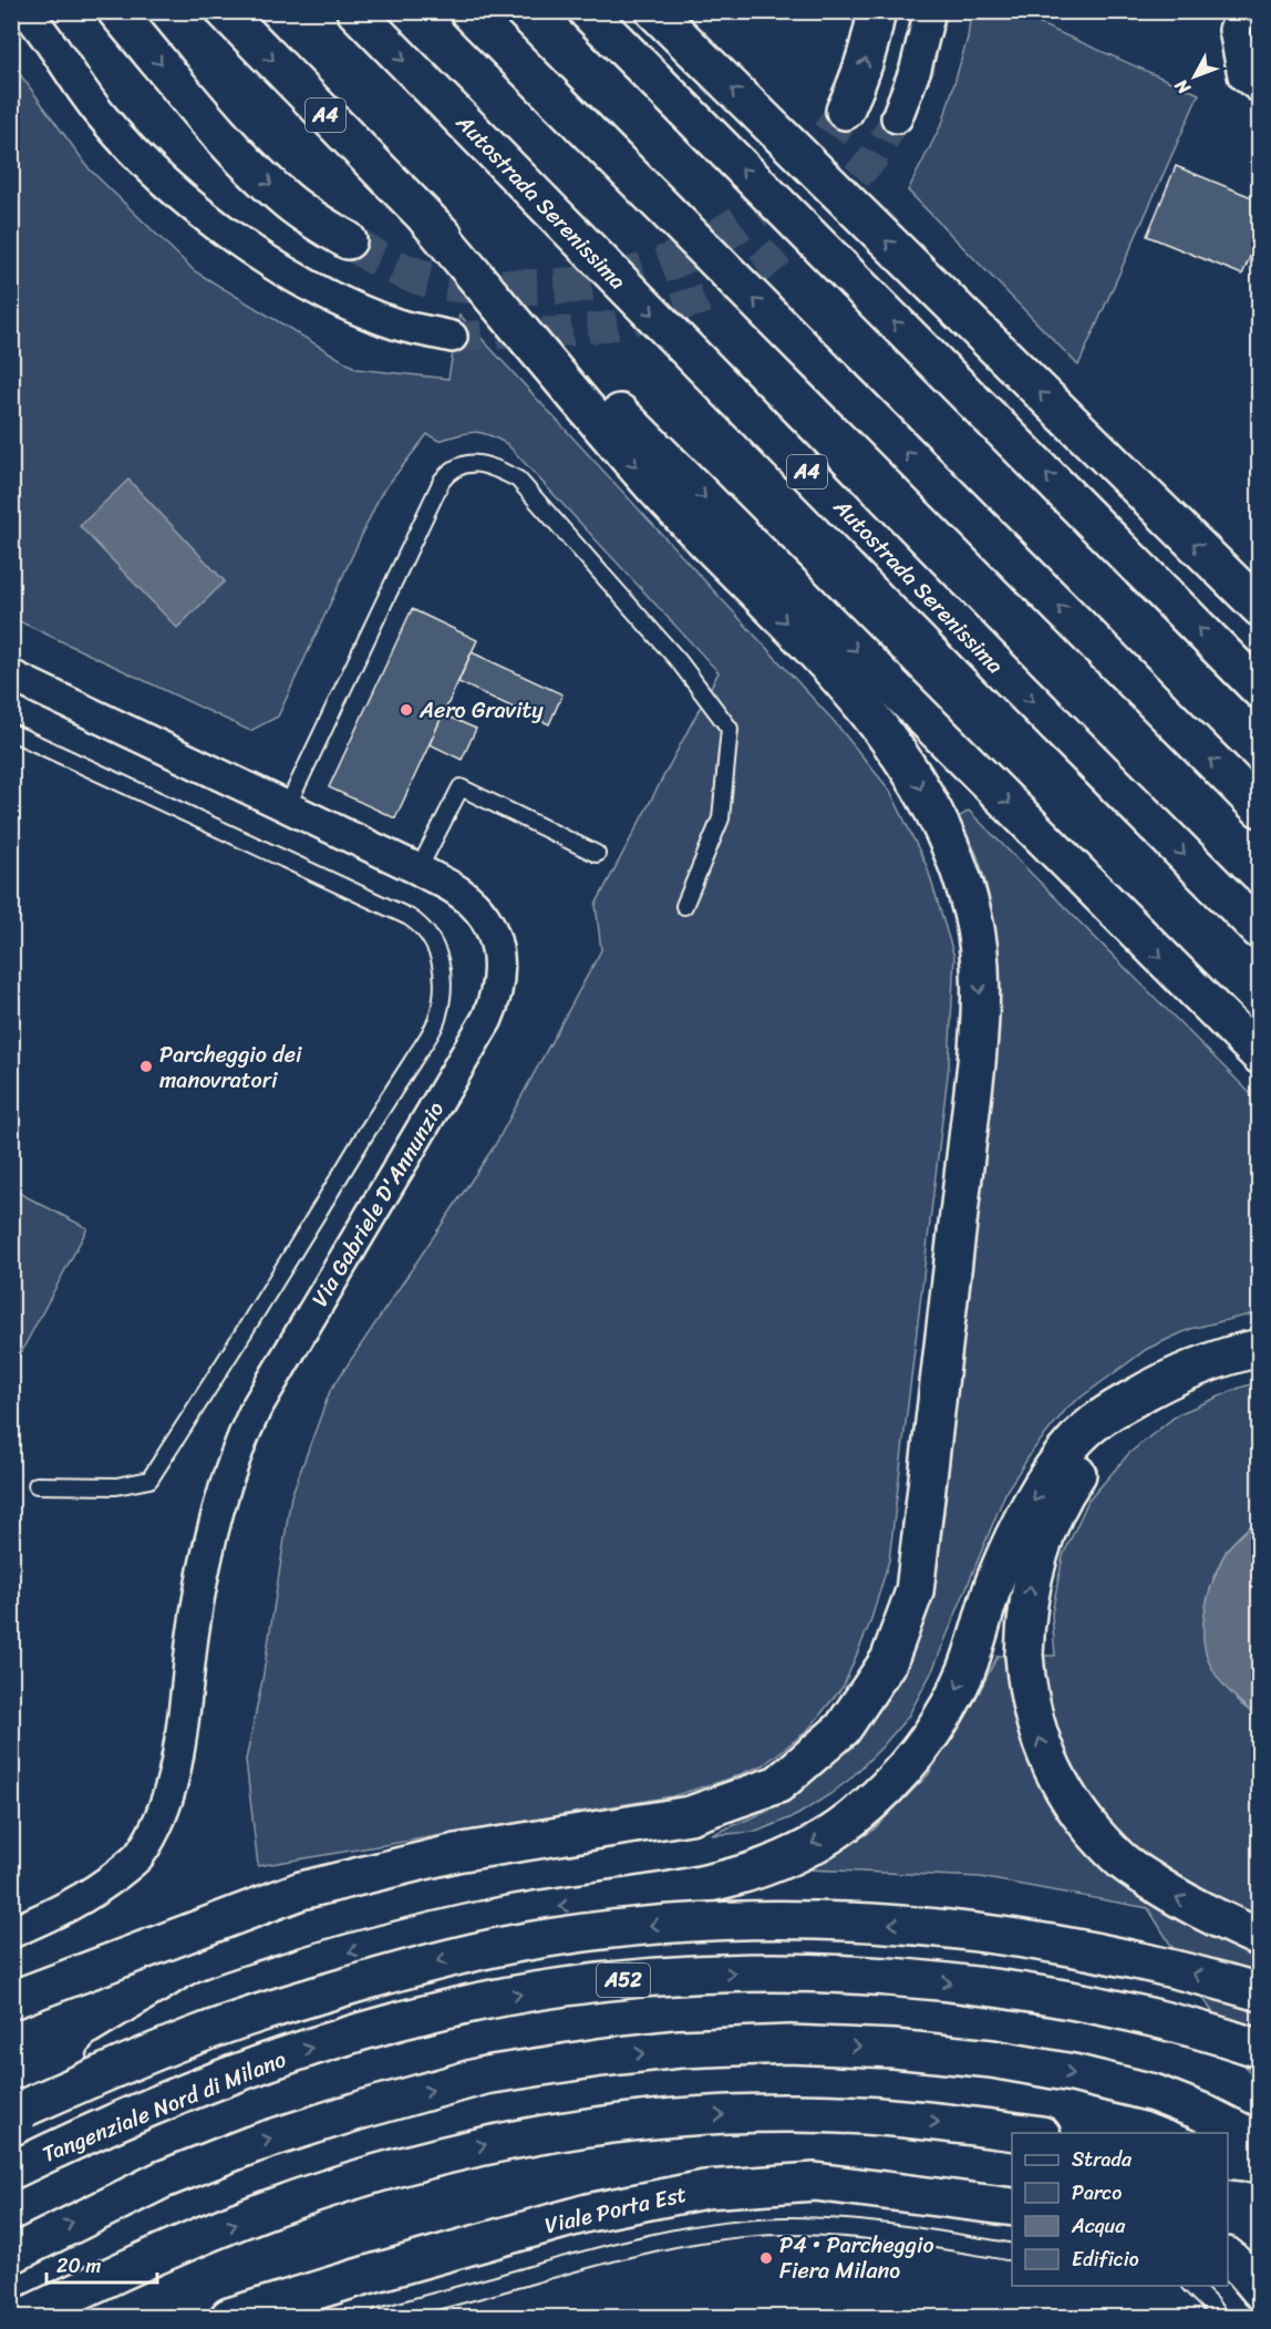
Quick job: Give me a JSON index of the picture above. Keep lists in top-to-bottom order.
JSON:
{
  "streets": {
    "main road": [
      "A4",
      "Autostrada Serenissima",
      "A52",
      "Tangenziale Nord di Milano",
      "Viale Porta Est"
    ],
    "street": ["Via Gabriele D'Annunzio"]
  },
  "places": ["Aero Gravity", "Parcheggio dei manovratori", "P4 • Parcheggio Fiera Milano"],
  "legend": [
    "Strada",
    "Parco",
    "Acqua",
    "Edificio"
  ],
  "scale_bar": "20 m",
  "north": "bottom left"
}
